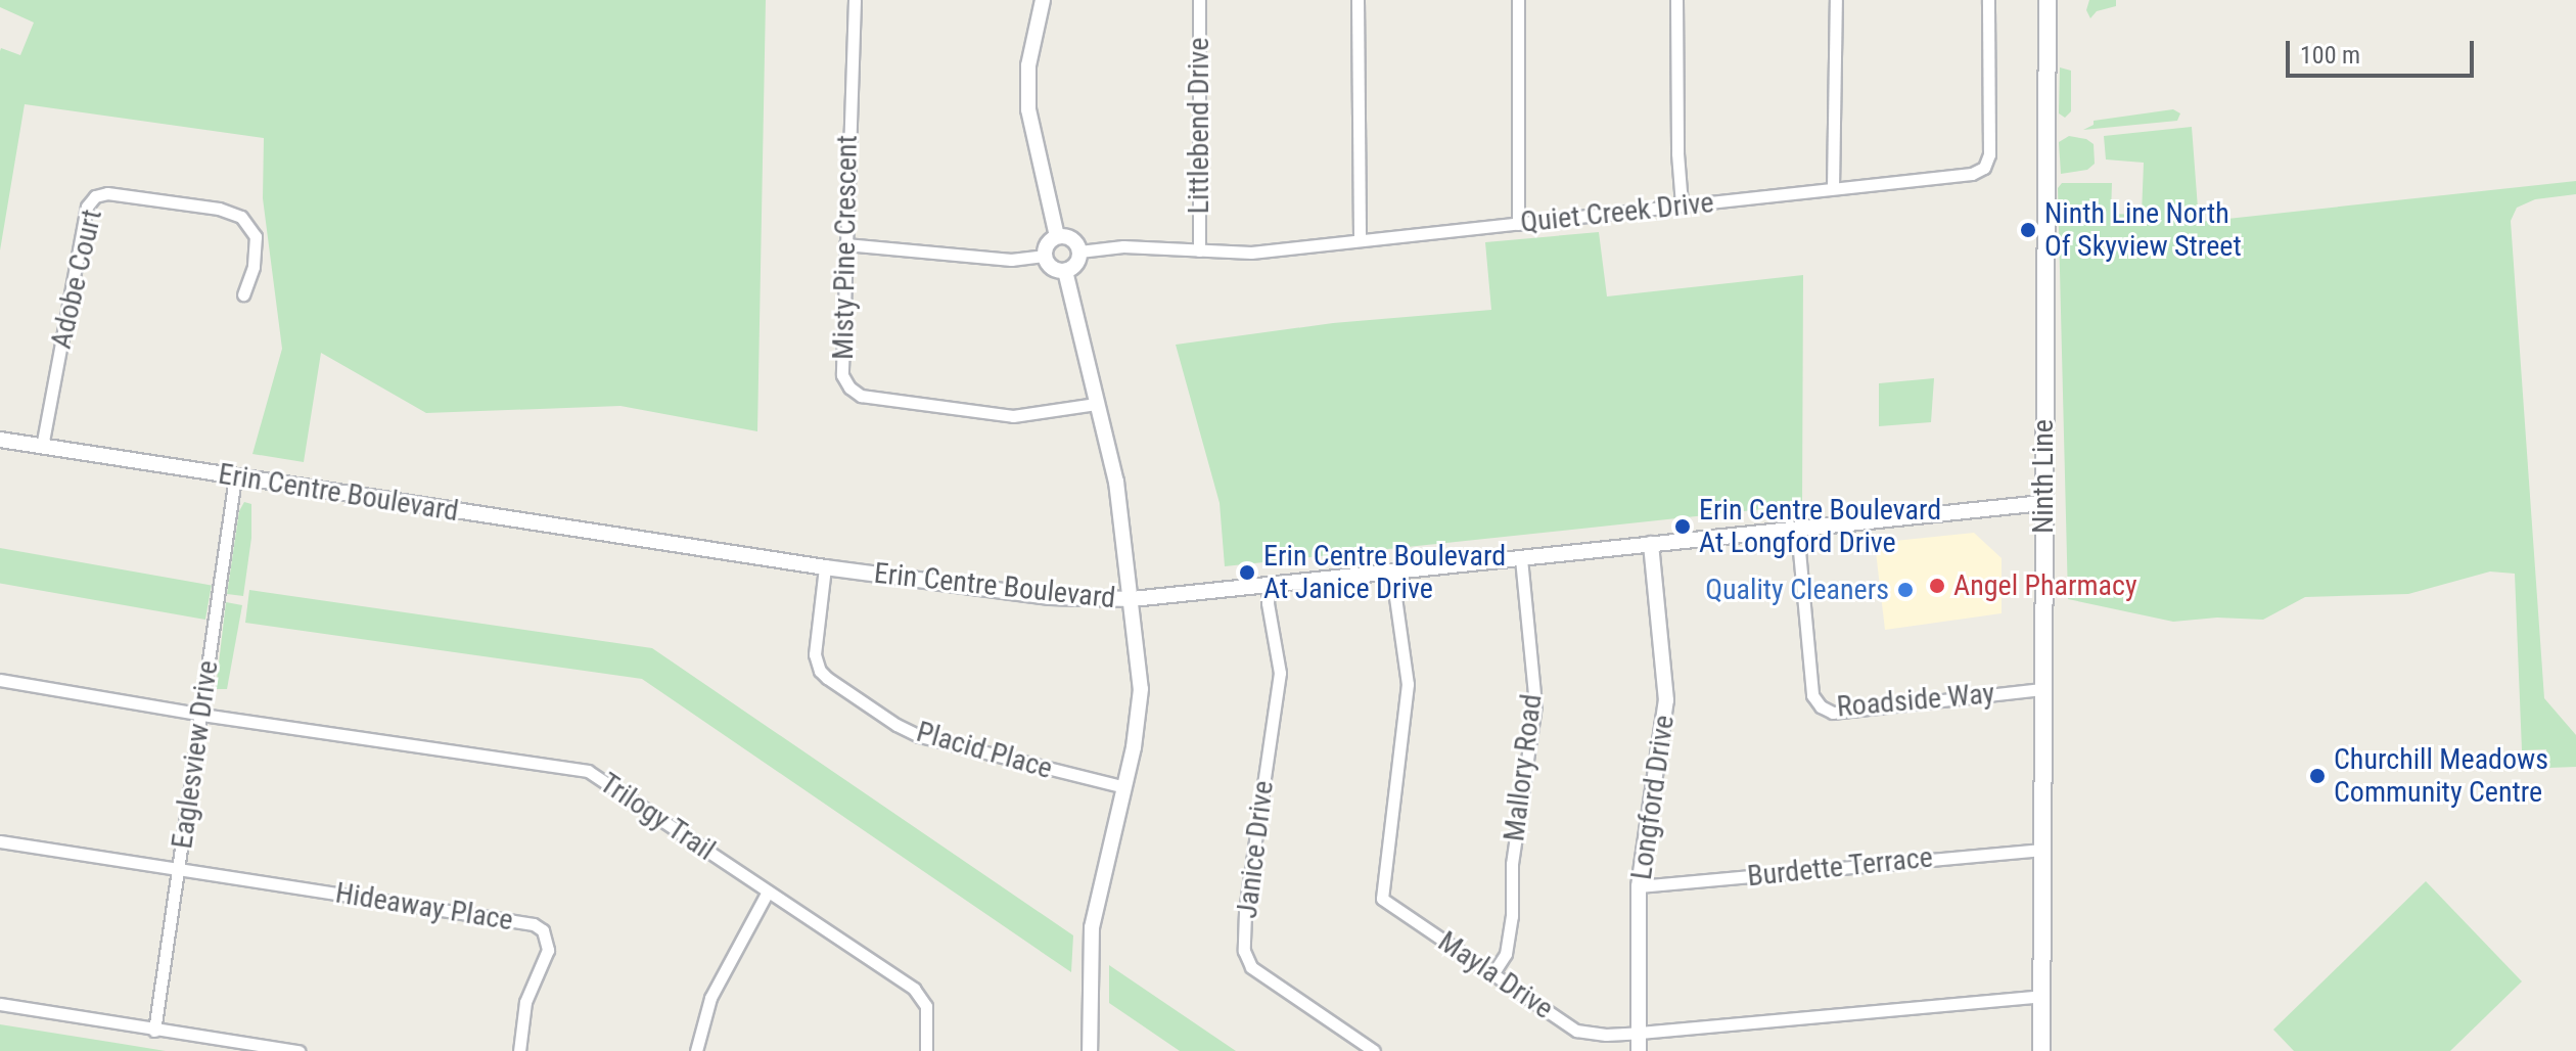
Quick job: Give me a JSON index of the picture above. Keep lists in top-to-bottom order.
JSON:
{
  "streets": {
    "main road": ["Ninth Line"],
    "street": [
      "Littlebend Drive",
      "Quiet Creek Drive",
      "Misty Pine Crescent",
      "Adobe Court",
      "Erin Centre Boulevard",
      "Roadside Way",
      "Placid Place",
      "Eaglesview Drive",
      "Mallory Road",
      "Longford Drive",
      "Trilogy Trail",
      "Janice Drive",
      "Burdette Terrace",
      "Hideaway Place",
      "Mayla Drive"
    ]
  },
  "crossings": [
    ["Littlebend Drive", "Quiet Creek Drive"],
    ["Adobe Court", "Erin Centre Boulevard"],
    ["Ninth Line", "Erin Centre Boulevard"],
    ["Ninth Line", "Roadside Way"],
    ["Ninth Line", "Burdette Terrace"],
    ["Ninth Line", "Mayla Drive"],
    ["Erin Centre Boulevard", "Roadside Way"],
    ["Erin Centre Boulevard", "Placid Place"],
    ["Erin Centre Boulevard", "Eaglesview Drive"],
    ["Erin Centre Boulevard", "Mallory Road"],
    ["Erin Centre Boulevard", "Longford Drive"],
    ["Erin Centre Boulevard", "Janice Drive"],
    ["Erin Centre Boulevard", "Mayla Drive"],
    ["Eaglesview Drive", "Trilogy Trail"],
    ["Eaglesview Drive", "Hideaway Place"],
    ["Mallory Road", "Mayla Drive"],
    ["Longford Drive", "Burdette Terrace"],
    ["Longford Drive", "Mayla Drive"]
  ],
  "places": [
    "Ninth Line North Of Skyview Street",
    "Erin Centre Boulevard At Longford Drive",
    "Erin Centre Boulevard At Janice Drive",
    "Angel Pharmacy",
    "Quality Cleaners",
    "Churchill Meadows Community Centre"
  ],
  "scale_bar": "100 m"
}
